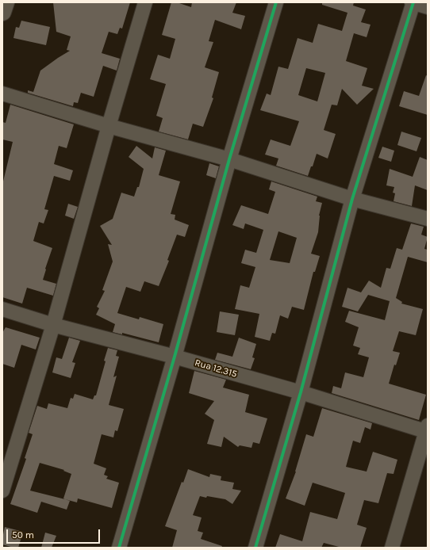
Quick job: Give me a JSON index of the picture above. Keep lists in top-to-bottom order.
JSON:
{
  "streets": {
    "street": ["Rua 12.315"]
  },
  "scale_bar": "50 m"
}
